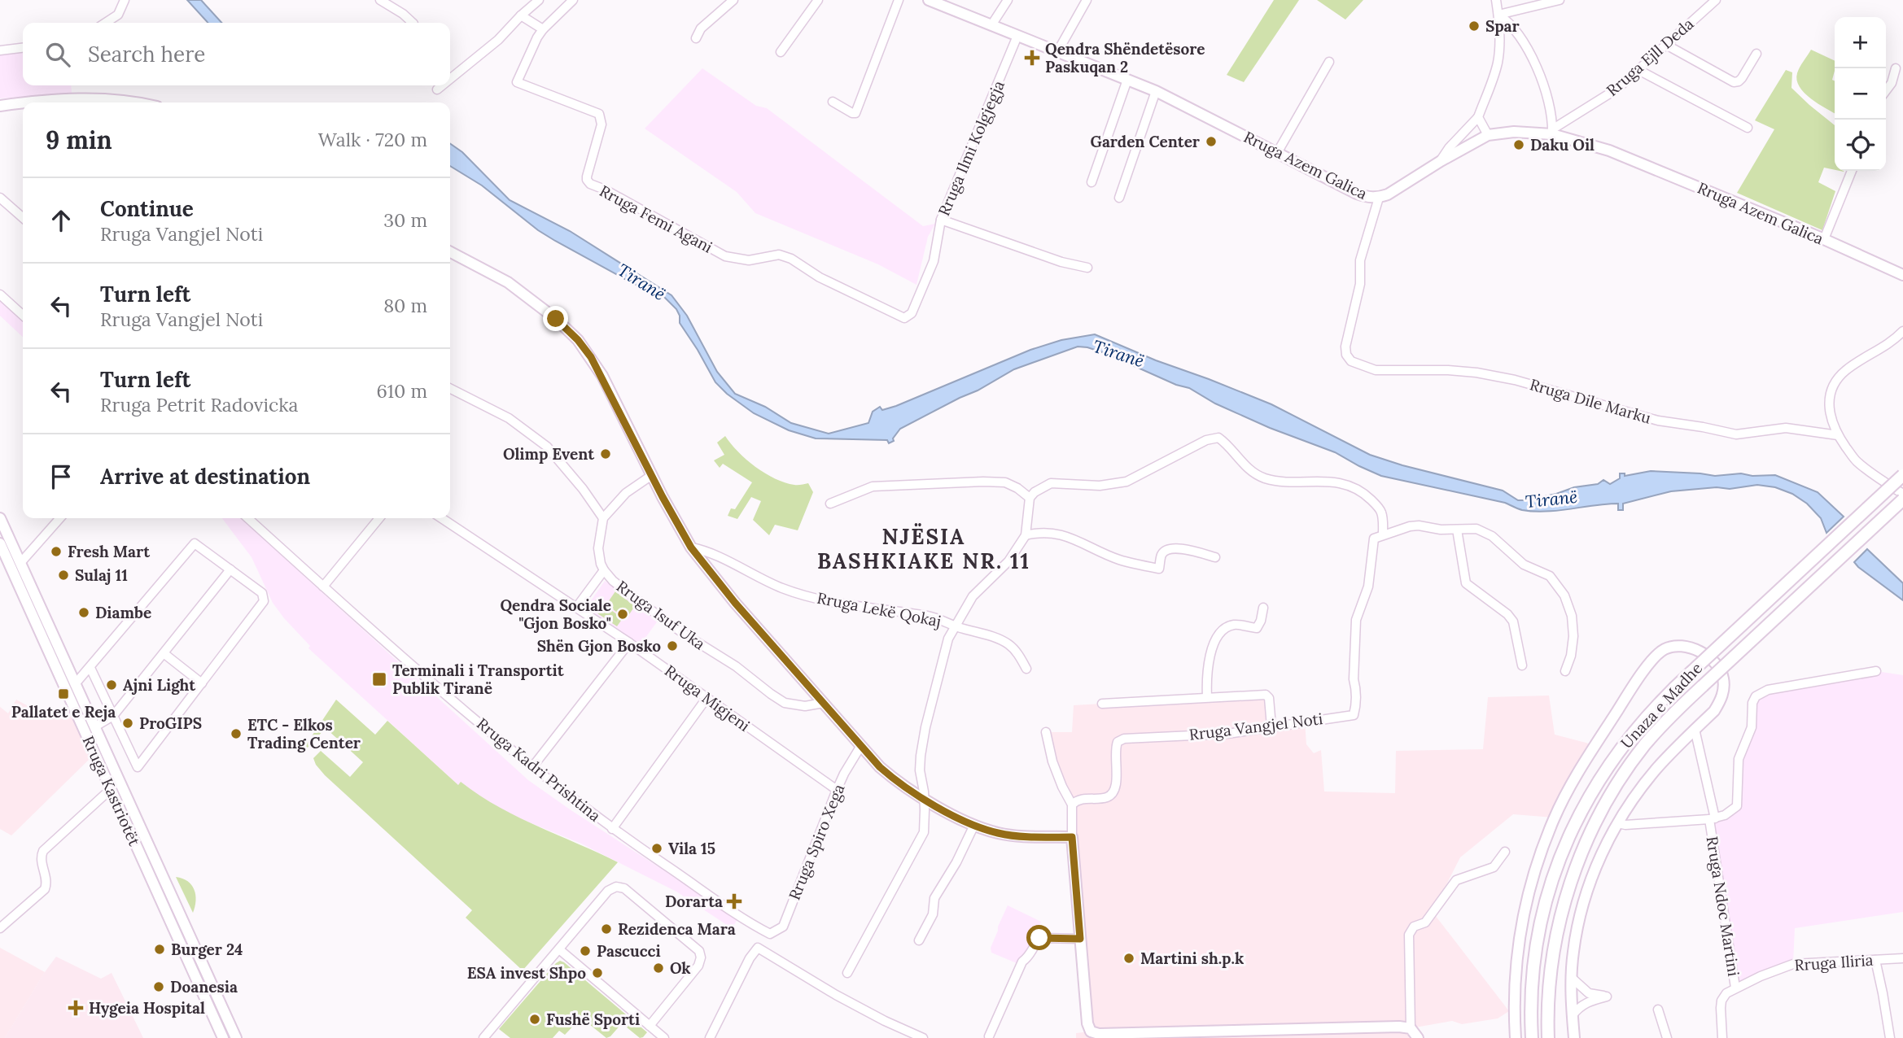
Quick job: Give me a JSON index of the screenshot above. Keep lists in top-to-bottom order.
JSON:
{
  "streets": {
    "highway": ["Unaza e Madhe"],
    "main road": ["Rruga Azem Galica", "Rruga Kastriotët"],
    "street": [
      "Rruga Ejll Deda",
      "Rruga Ilmi Kolgjegja",
      "Rruga Femi Agani",
      "Rruga Dile Marku",
      "Rruga Lekë Qokaj",
      "Rruga Isuf Uka",
      "Rruga Migjeni",
      "Rruga Vangjel Noti",
      "Rruga Kadri Prishtina",
      "Rruga Spiro Xega",
      "Rruga Ndoc Martini",
      "Rruga Iliria"
    ]
  },
  "crossings": [
    ["Rruga Ejll Deda", "Rruga Azem Galica"],
    ["Rruga Ilmi Kolgjegja", "Rruga Azem Galica"],
    ["Rruga Ilmi Kolgjegja", "Rruga Femi Agani"],
    ["Rruga Azem Galica", "Rruga Dile Marku"],
    ["Rruga Migjeni", "Rruga Spiro Xega"],
    ["Rruga Kadri Prishtina", "Rruga Spiro Xega"],
    ["Rruga Ndoc Martini", "Rruga Iliria"]
  ],
  "districts": ["NJËSIA BASHKIAKE NR. 11"],
  "water": ["Tiranë"],
  "places": {
    "other": [
      "Spar",
      "Garden Center",
      "Daku Oil",
      "Olimp Event",
      "Fresh Mart",
      "Sulaj 11",
      "Diambe",
      "Qendra Sociale \"Gjon Bosko\"",
      "Shën Gjon Bosko",
      "Ajni Light",
      "ProGIPS",
      "ETC - Elkos Trading Center",
      "Vila 15",
      "Rezidenca Mara",
      "Burger 24",
      "Pascucci",
      "Martini sh.p.k",
      "Ok",
      "ESA invest Shpo",
      "Doanesia",
      "Fushë Sporti"
    ],
    "health": ["Qendra Shëndetësore Paskuqan 2", "Dorarta", "Hygeia Hospital"],
    "transit": ["Terminali i Transportit Publik Tiranë", "Pallatet e Reja"]
  },
  "page": {
    "map_buttons": ["+", "−"],
    "search": "Search here",
    "heading": ["9 min", "Walk · 720 m"],
    "list": [
      ["Continue", "Rruga Vangjel Noti", "30 m"],
      ["Turn left", "Rruga Vangjel Noti", "80 m"],
      ["Turn left", "Rruga Petrit Radovicka", "610 m"],
      "Arrive at destination"
    ]
  }
}
